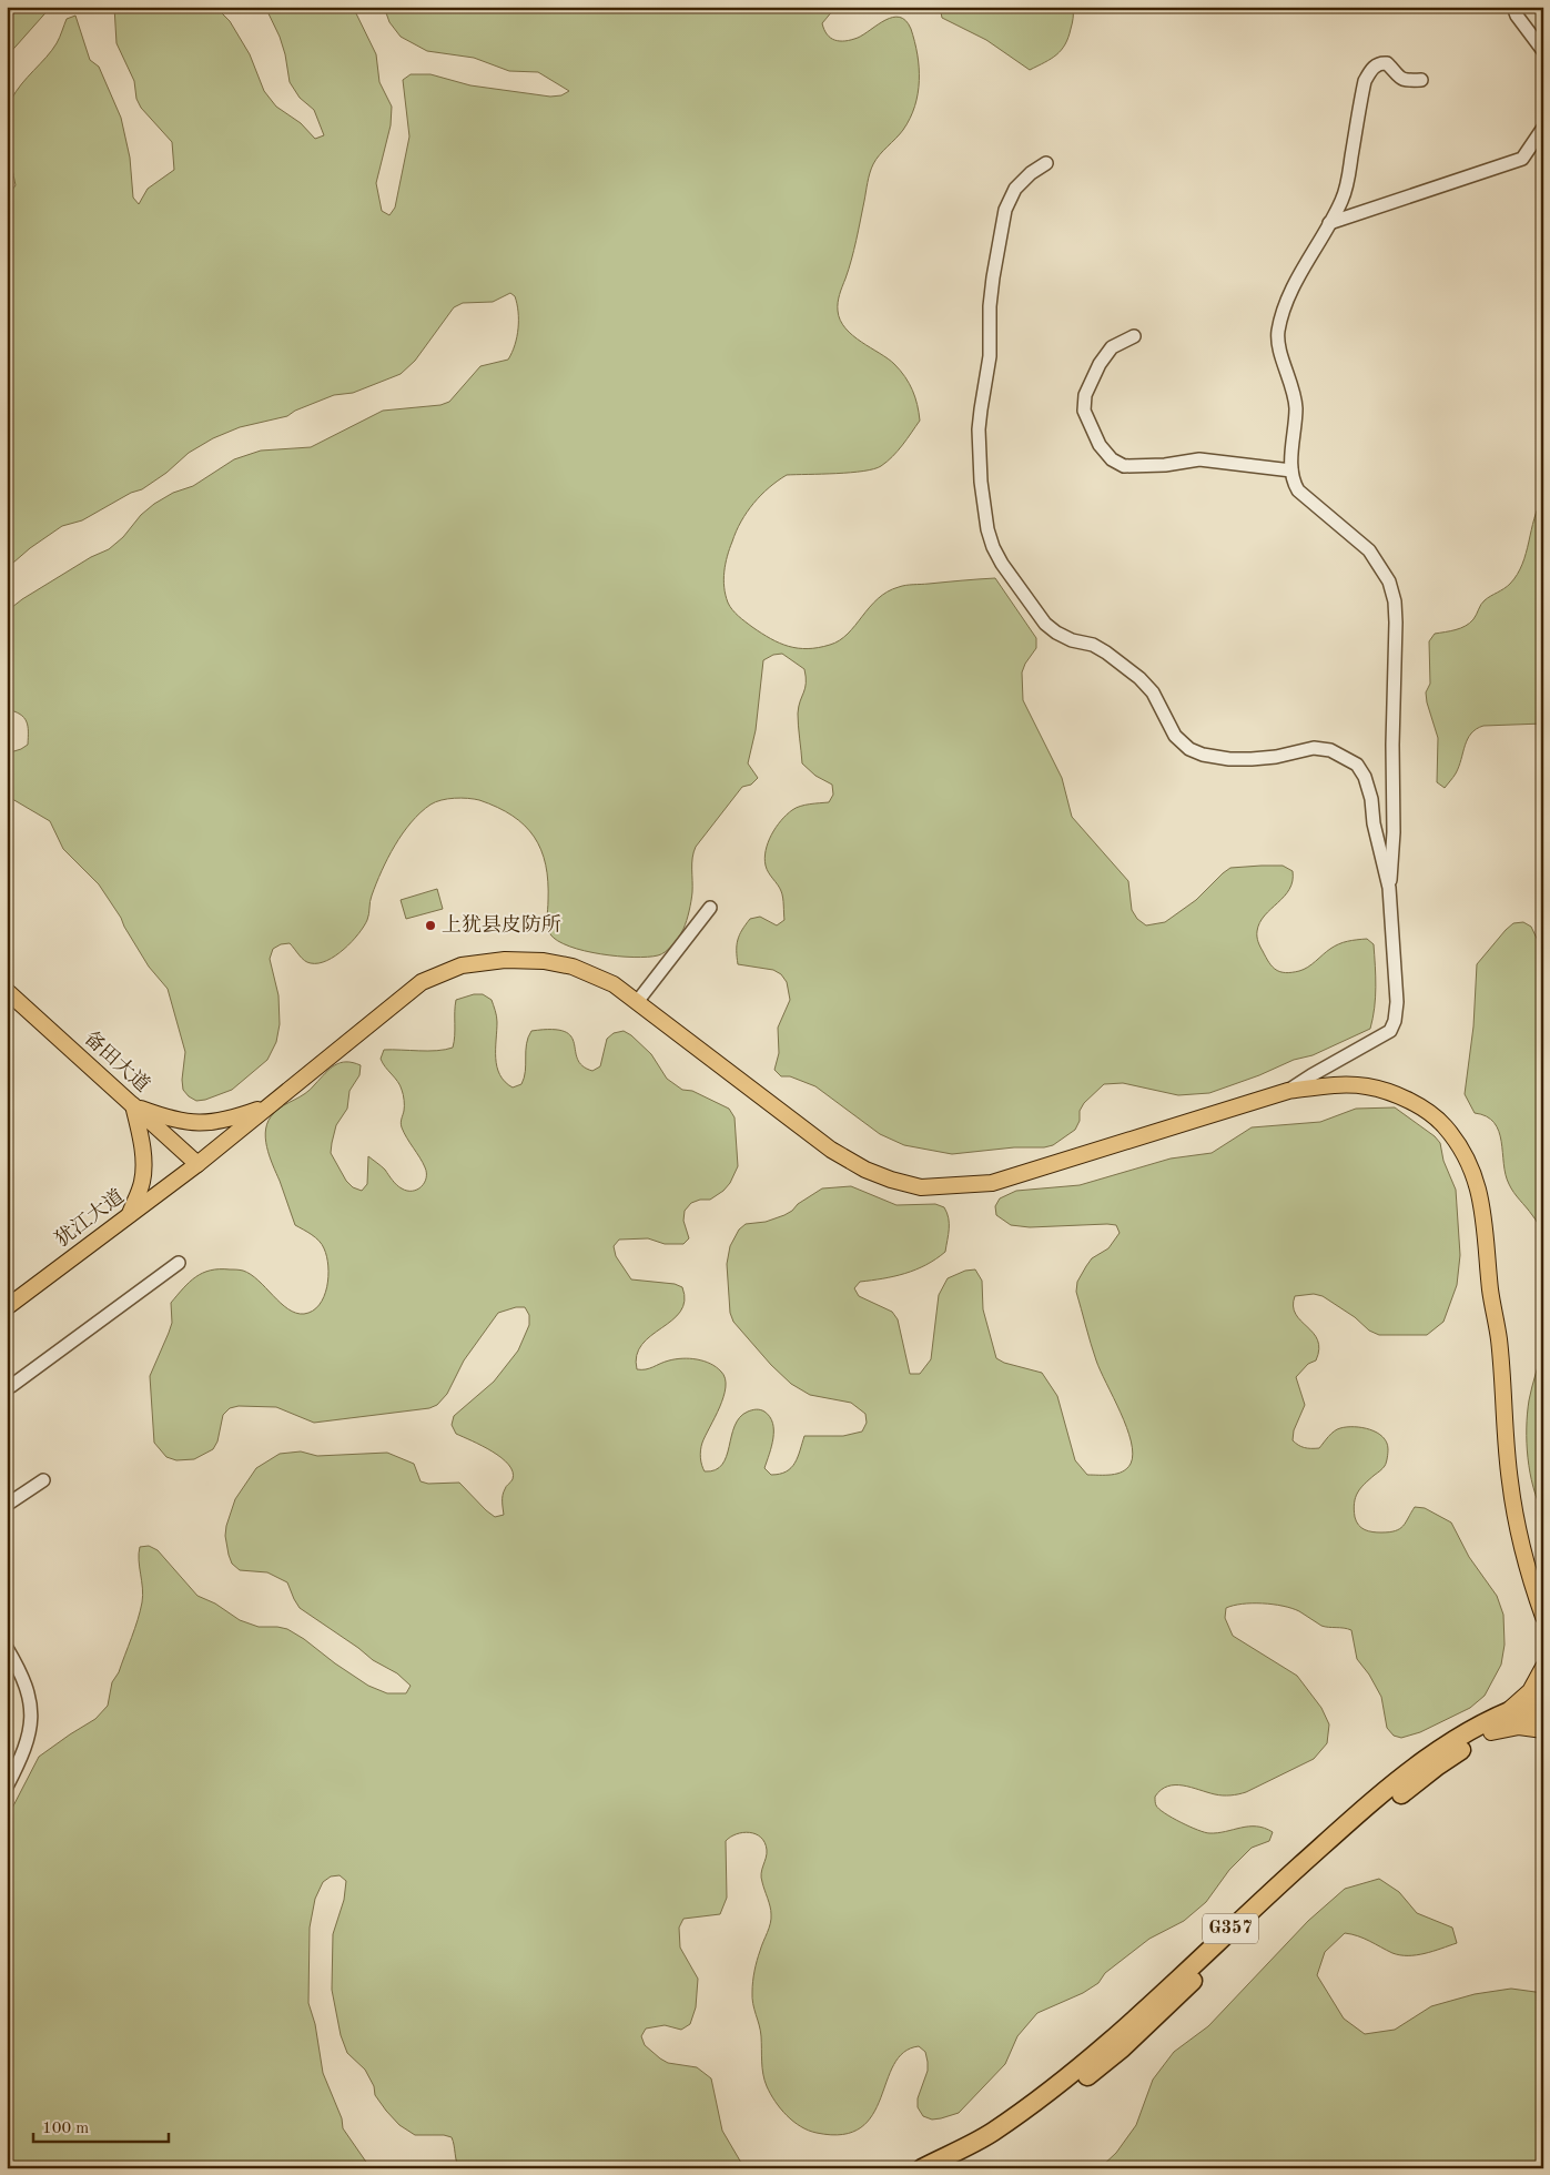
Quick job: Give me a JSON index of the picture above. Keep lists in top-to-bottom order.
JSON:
{
  "streets": {
    "highway": ["G357"],
    "main road": ["备田大道", "犹江大道"]
  },
  "crossings": [
    ["备田大道", "犹江大道"]
  ],
  "places": ["上犹县皮防所"],
  "scale_bar": "100 m"
}
